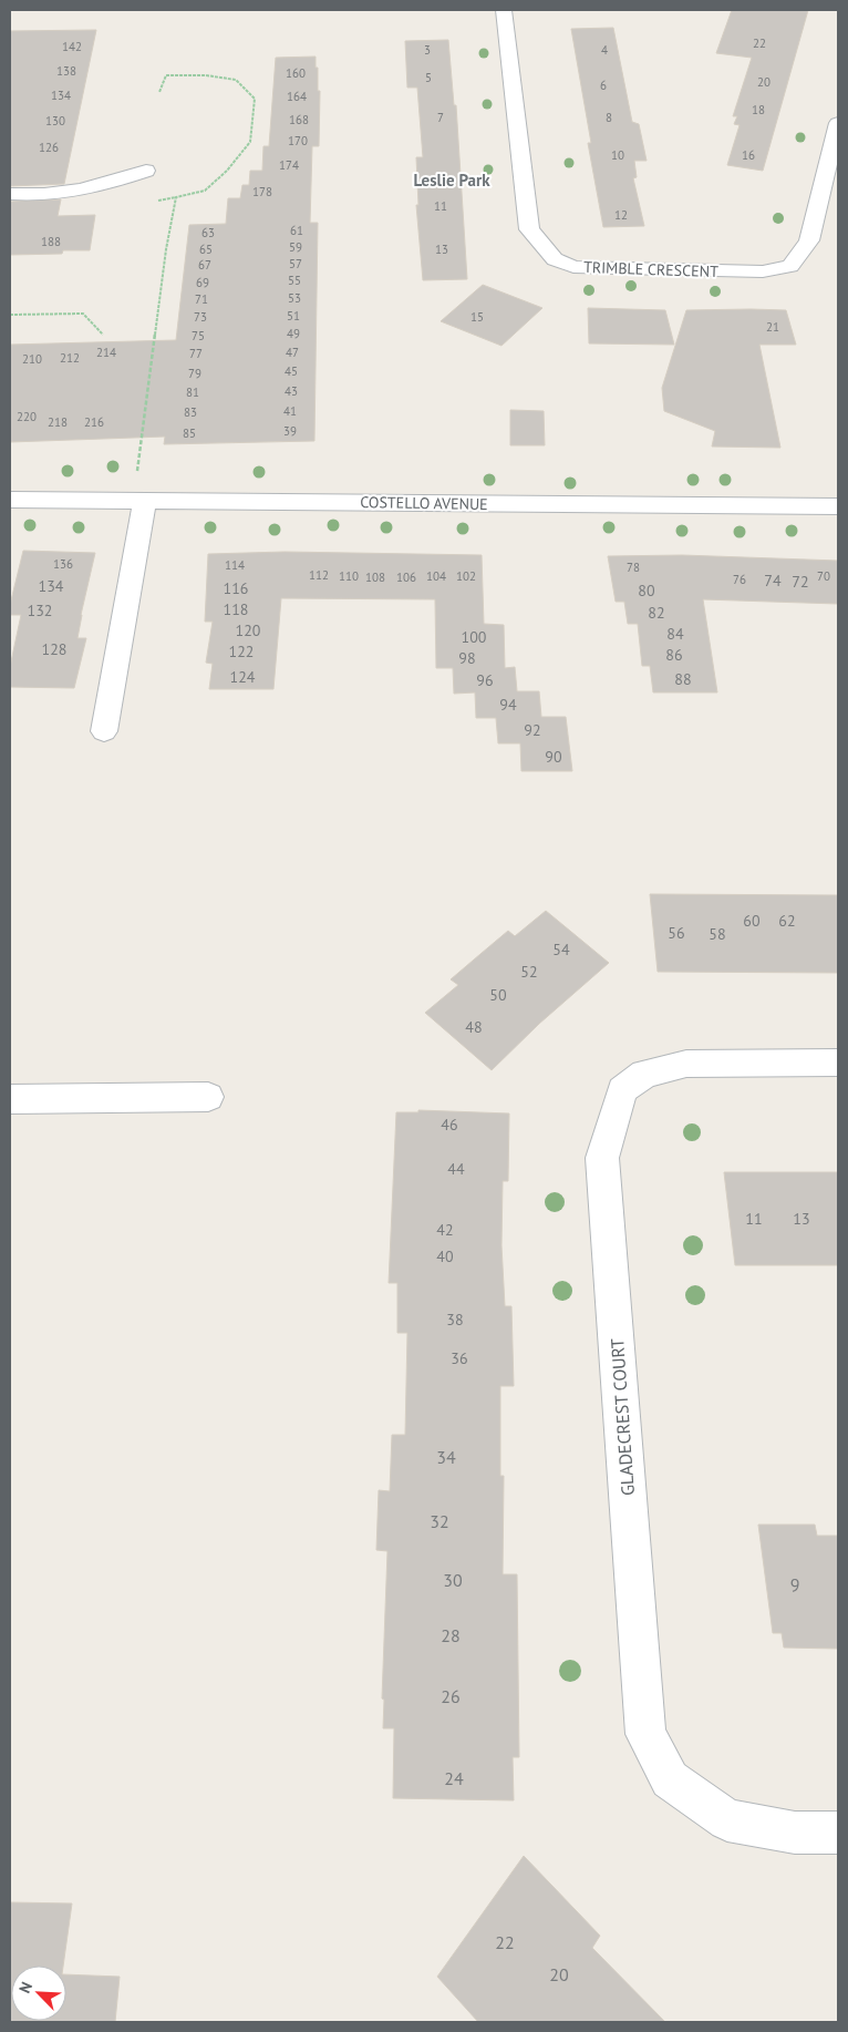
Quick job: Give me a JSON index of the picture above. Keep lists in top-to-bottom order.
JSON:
{
  "streets": {
    "street": ["TRIMBLE CRESCENT", "COSTELLO AVENUE", "GLADECREST COURT"]
  },
  "districts": ["Leslie Park"],
  "house_numbers": [
    "22",
    "142",
    "3",
    "4",
    "138",
    "160",
    "5",
    "20",
    "6",
    "134",
    "164",
    "18",
    "7",
    "8",
    "168",
    "130",
    "170",
    "126",
    "10",
    "16",
    "174",
    "178",
    "11",
    "12",
    "61",
    "63",
    "188",
    "59",
    "65",
    "13",
    "57",
    "67",
    "55",
    "69",
    "53",
    "71",
    "51",
    "73",
    "15",
    "21",
    "49",
    "75",
    "214",
    "47",
    "77",
    "212",
    "210",
    "45",
    "79",
    "43",
    "81",
    "41",
    "83",
    "220",
    "218",
    "216",
    "39",
    "85",
    "136",
    "114",
    "78",
    "112",
    "110",
    "104",
    "102",
    "70",
    "108",
    "106",
    "76",
    "74",
    "72",
    "134",
    "116",
    "80",
    "118",
    "132",
    "82",
    "120",
    "84",
    "100",
    "128",
    "122",
    "86",
    "98",
    "124",
    "88",
    "96",
    "94",
    "92",
    "90",
    "60",
    "62",
    "56",
    "58",
    "54",
    "52",
    "50",
    "48",
    "46",
    "44",
    "11",
    "13",
    "42",
    "40",
    "38",
    "36",
    "34",
    "32",
    "30",
    "9",
    "28",
    "26",
    "24",
    "22",
    "20"
  ],
  "north": "top left"
}
